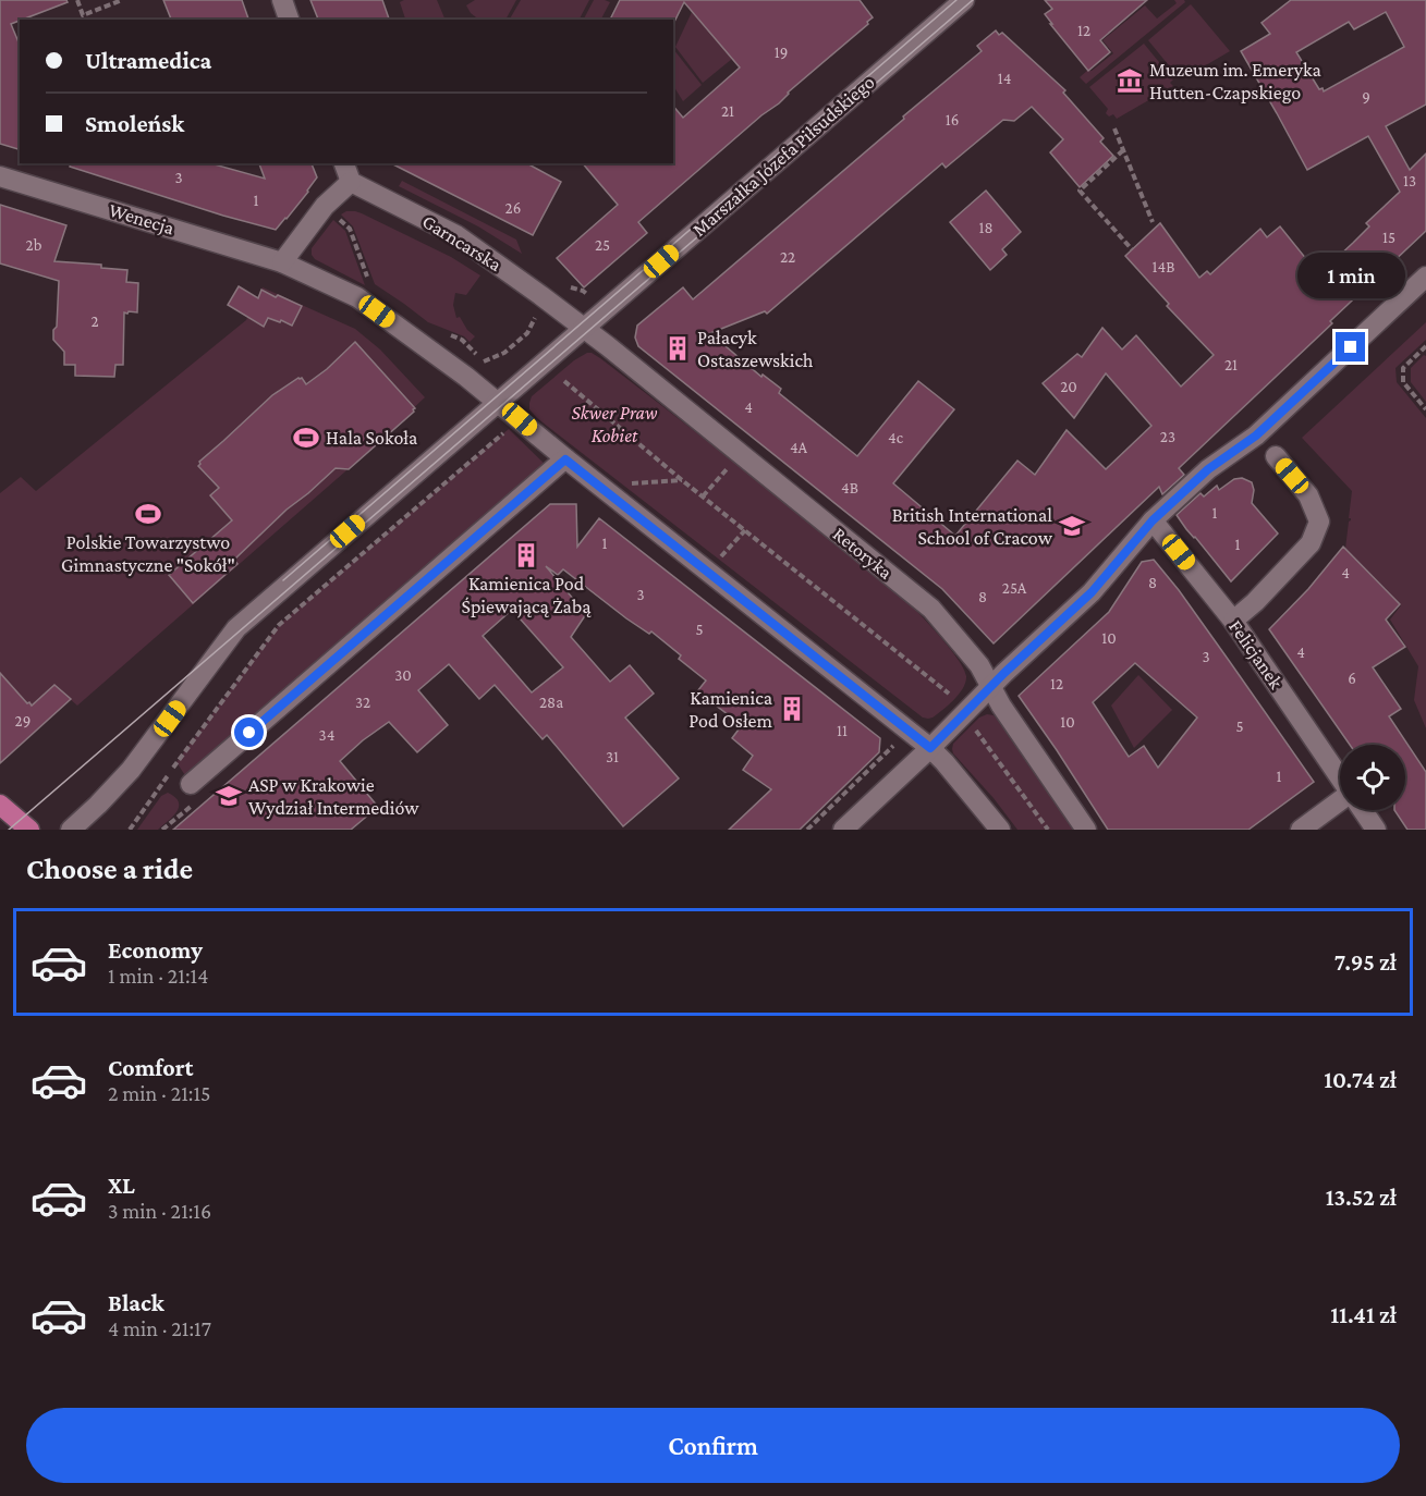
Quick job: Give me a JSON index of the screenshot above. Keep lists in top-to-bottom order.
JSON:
{
  "streets": {
    "street": [
      "Marszałka Józefa Piłsudskiego",
      "Wenecja",
      "Garncarska",
      "Retoryka",
      "Felicjanek"
    ]
  },
  "crossings": [
    ["Marszałka Józefa Piłsudskiego", "Wenecja"],
    ["Marszałka Józefa Piłsudskiego", "Garncarska"],
    ["Marszałka Józefa Piłsudskiego", "Retoryka"],
    ["Garncarska", "Retoryka"]
  ],
  "parks": ["Skwer Praw Kobiet"],
  "places": {
    "museum": ["Muzeum im. Emeryka Hutten-Czapskiego"],
    "building": ["Pałacyk Ostaszewskich", "Kamienica Pod Śpiewającą Żabą", "Kamienica Pod Osłem"],
    "sports": ["Hala Sokoła", "Polskie Towarzystwo Gimnastyczne \"Sokół\""],
    "school or university": ["British International School of Cracow", "ASP w Krakowie Wydział Intermediów"]
  },
  "house_numbers": [
    "12",
    "19",
    "14",
    "9",
    "21",
    "16",
    "3",
    "13",
    "1",
    "26",
    "18",
    "15",
    "2b",
    "25",
    "22",
    "14B",
    "2",
    "21",
    "20",
    "4",
    "23",
    "4c",
    "4A",
    "4B",
    "1",
    "1",
    "1",
    "4",
    "8",
    "25A",
    "3",
    "8",
    "5",
    "10",
    "4",
    "3",
    "30",
    "6",
    "12",
    "32",
    "28a",
    "29",
    "10",
    "5",
    "11",
    "34",
    "31",
    "1"
  ],
  "page": {
    "banner": ["Ultramedica", "Smoleńsk"],
    "bubble": "1 min",
    "heading": "Choose a ride",
    "list": [
      {
        "name": "Economy",
        "note": "1 min · 21:14",
        "value": "7.95 zł"
      },
      {
        "name": "Comfort",
        "note": "2 min · 21:15",
        "value": "10.74 zł"
      },
      {
        "name": "XL",
        "note": "3 min · 21:16",
        "value": "13.52 zł"
      },
      {
        "name": "Black",
        "note": "4 min · 21:17",
        "value": "11.41 zł"
      }
    ],
    "buttons": "Confirm"
  }
}
